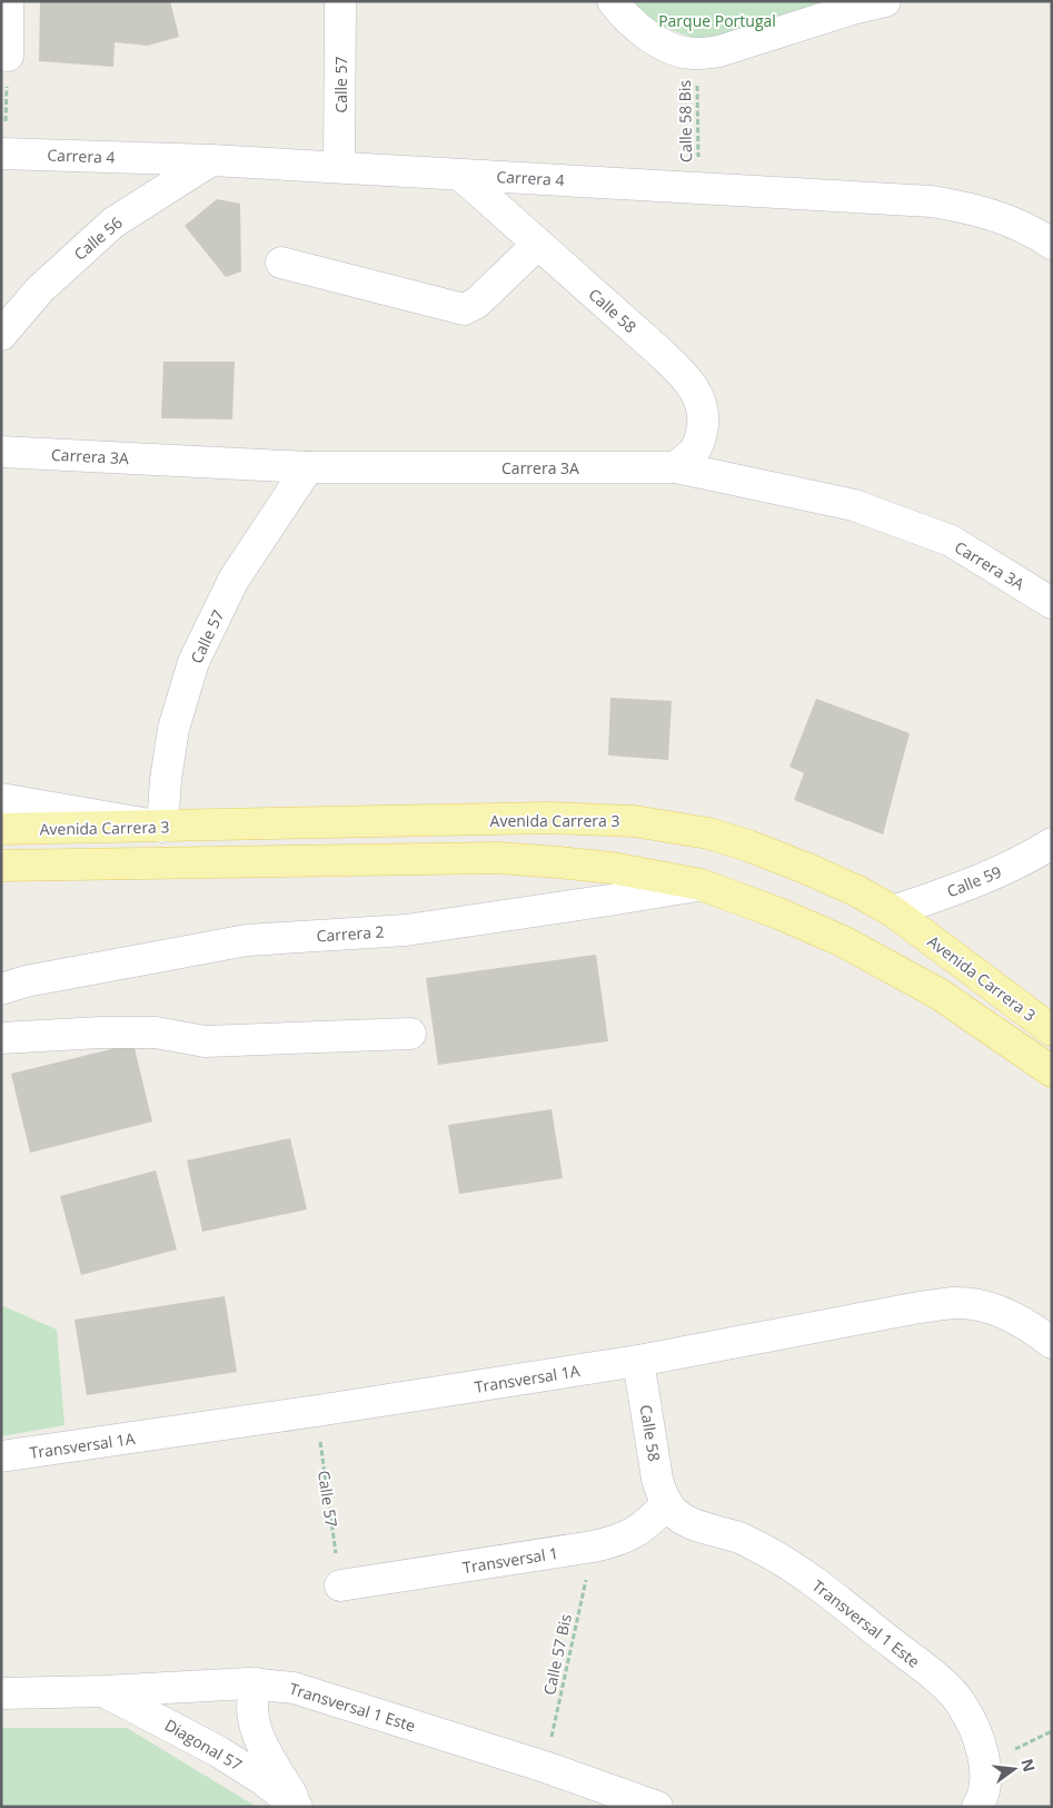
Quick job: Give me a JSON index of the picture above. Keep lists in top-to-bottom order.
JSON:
{
  "streets": {
    "main road": ["Avenida Carrera 3"],
    "street": [
      "Calle 57",
      "Carrera 4",
      "Calle 56",
      "Calle 58",
      "Carrera 3A",
      "Calle 59",
      "Carrera 2",
      "Transversal 1A",
      "Transversal 1",
      "Transversal 1 Este",
      "Diagonal 57"
    ],
    "path": ["Calle 58 Bis", "Calle 57 Bis"]
  },
  "crossings": [
    ["Calle 57", "Carrera 4"],
    ["Calle 57", "Carrera 3A"],
    ["Calle 57", "Avenida Carrera 3"],
    ["Calle 57", "Transversal 1A"],
    ["Calle 57", "Transversal 1"],
    ["Calle 58 Bis", "Carrera 4"],
    ["Carrera 4", "Calle 56"],
    ["Carrera 4", "Calle 58"],
    ["Calle 58", "Carrera 3A"],
    ["Calle 58", "Transversal 1A"],
    ["Calle 58", "Transversal 1"],
    ["Calle 58", "Transversal 1 Este"],
    ["Avenida Carrera 3", "Calle 59"],
    ["Transversal 1", "Transversal 1 Este"],
    ["Transversal 1", "Calle 57 Bis"],
    ["Transversal 1 Este", "Calle 57 Bis"],
    ["Transversal 1 Este", "Diagonal 57"]
  ],
  "parks": ["Parque Portugal"],
  "north": "right"
}
